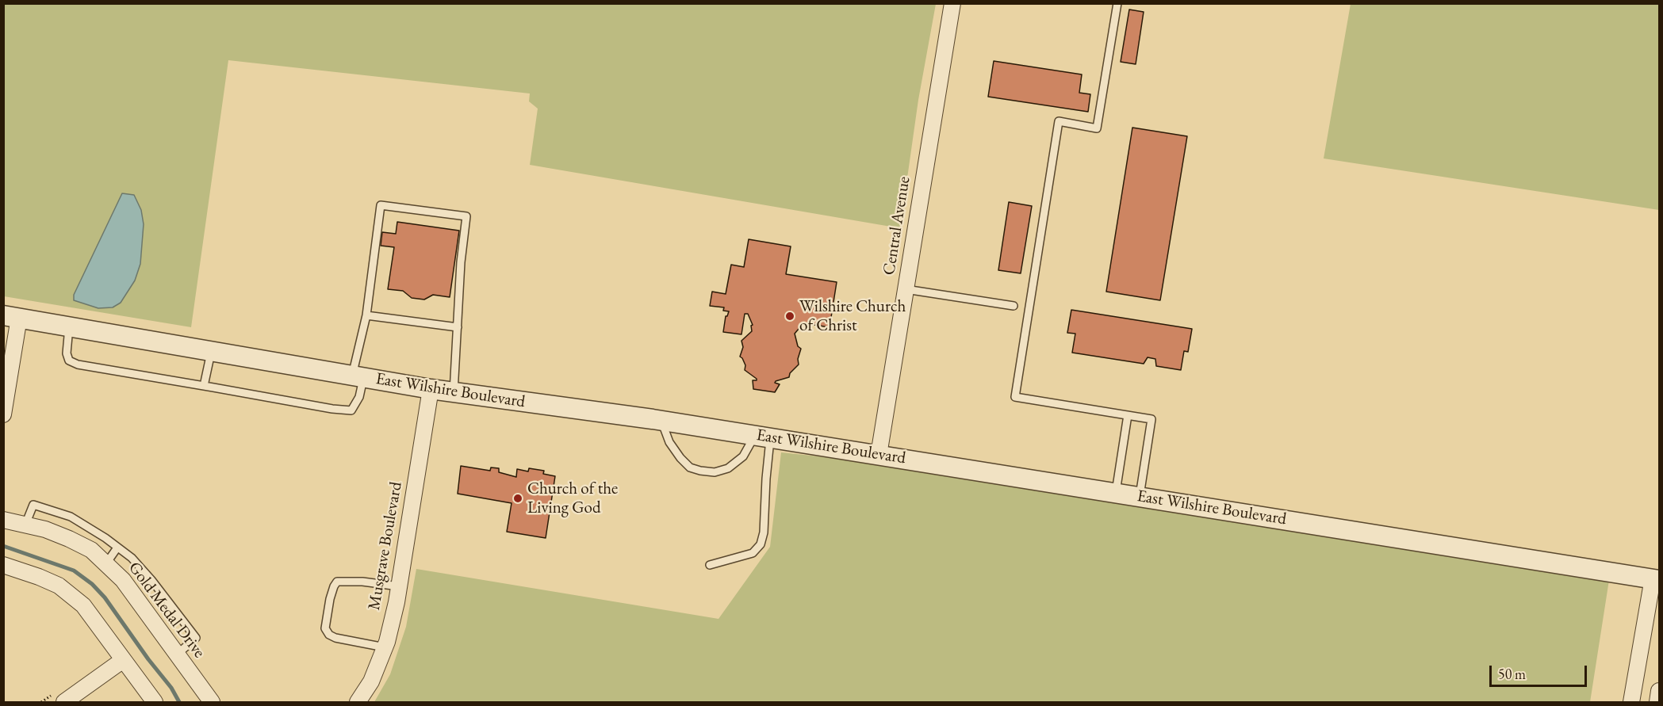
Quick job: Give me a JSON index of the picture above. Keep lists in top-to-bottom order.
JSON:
{
  "streets": {
    "street": [
      "Central Avenue",
      "East Wilshire Boulevard",
      "Musgrave Boulevard",
      "Gold Medal Drive"
    ]
  },
  "crossings": [
    ["Central Avenue", "East Wilshire Boulevard"],
    ["East Wilshire Boulevard", "Musgrave Boulevard"]
  ],
  "places": ["Wilshire Church of Christ", "Church of the Living God"],
  "scale_bar": "50 m"
}
